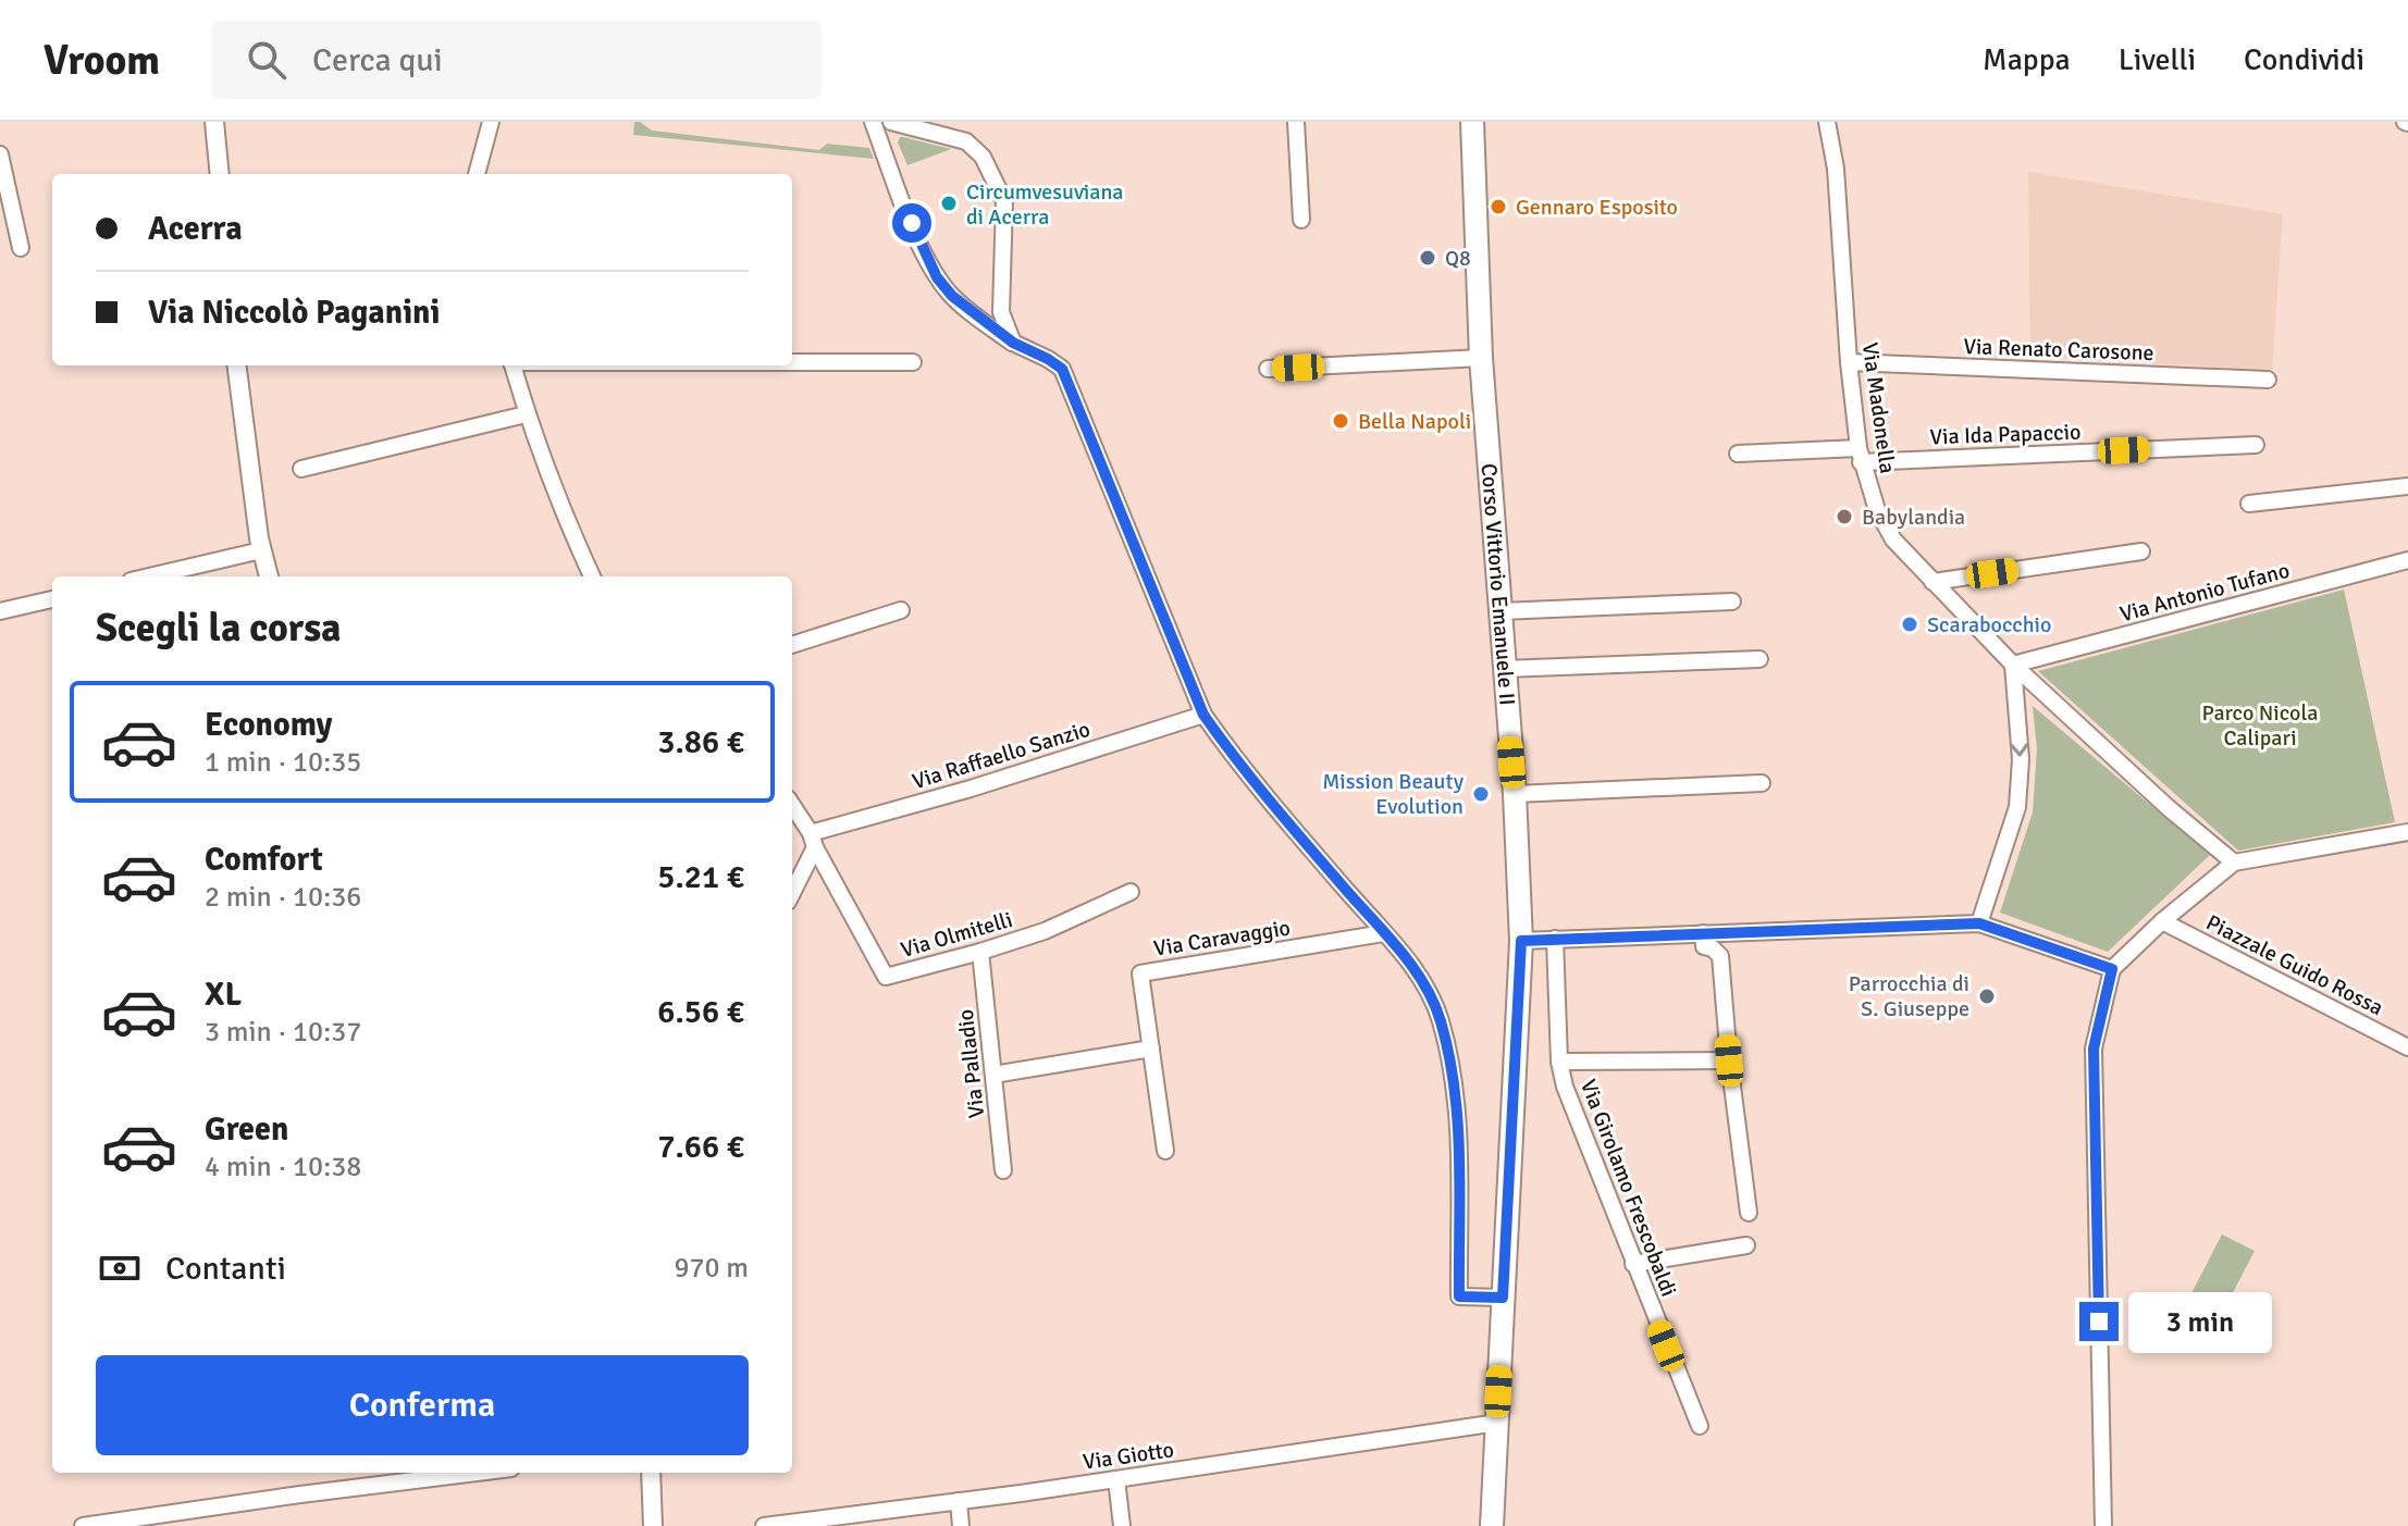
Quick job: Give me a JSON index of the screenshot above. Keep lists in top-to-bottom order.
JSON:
{
  "streets": {
    "main road": ["Corso Vittorio Emanuele II"],
    "street": [
      "Via Renato Carosone",
      "Via Madonella",
      "Via Ida Papaccio",
      "Via Antonio Tufano",
      "Via Raffaello Sanzio",
      "Via Olmitelli",
      "Via Caravaggio",
      "Piazzale Guido Rossa",
      "Via Palladio",
      "Via Girolamo Frescobaldi",
      "Via Giotto"
    ]
  },
  "crossings": [
    ["Via Renato Carosone", "Via Madonella"],
    ["Via Madonella", "Via Ida Papaccio"],
    ["Via Madonella", "Via Antonio Tufano"],
    ["Corso Vittorio Emanuele II", "Via Giotto"],
    ["Via Raffaello Sanzio", "Via Olmitelli"],
    ["Via Olmitelli", "Via Palladio"]
  ],
  "parks": ["Parco Nicola Calipari"],
  "places": [
    "Circumvesuviana di Acerra",
    "Gennaro Esposito",
    "Q8",
    "Bella Napoli",
    "Babylandia",
    "Scarabocchio",
    "Mission Beauty Evolution",
    "Parrocchia di S. Giuseppe"
  ],
  "page": {
    "header": "Vroom",
    "search": "Cerca qui",
    "nav": ["Mappa", "Livelli", "Condividi"],
    "banner": ["Acerra", "Via Niccolò Paganini"],
    "heading": "Scegli la corsa",
    "list": [
      {
        "name": "Economy",
        "note": "1 min · 10:35",
        "value": "3.86 €"
      },
      {
        "name": "Comfort",
        "note": "2 min · 10:36",
        "value": "5.21 €"
      },
      {
        "name": "XL",
        "note": "3 min · 10:37",
        "value": "6.56 €"
      },
      {
        "name": "Green",
        "note": "4 min · 10:38",
        "value": "7.66 €"
      }
    ],
    "pay": ["Contanti", "970 m"],
    "bubble": "3 min",
    "buttons": "Conferma"
  }
}
